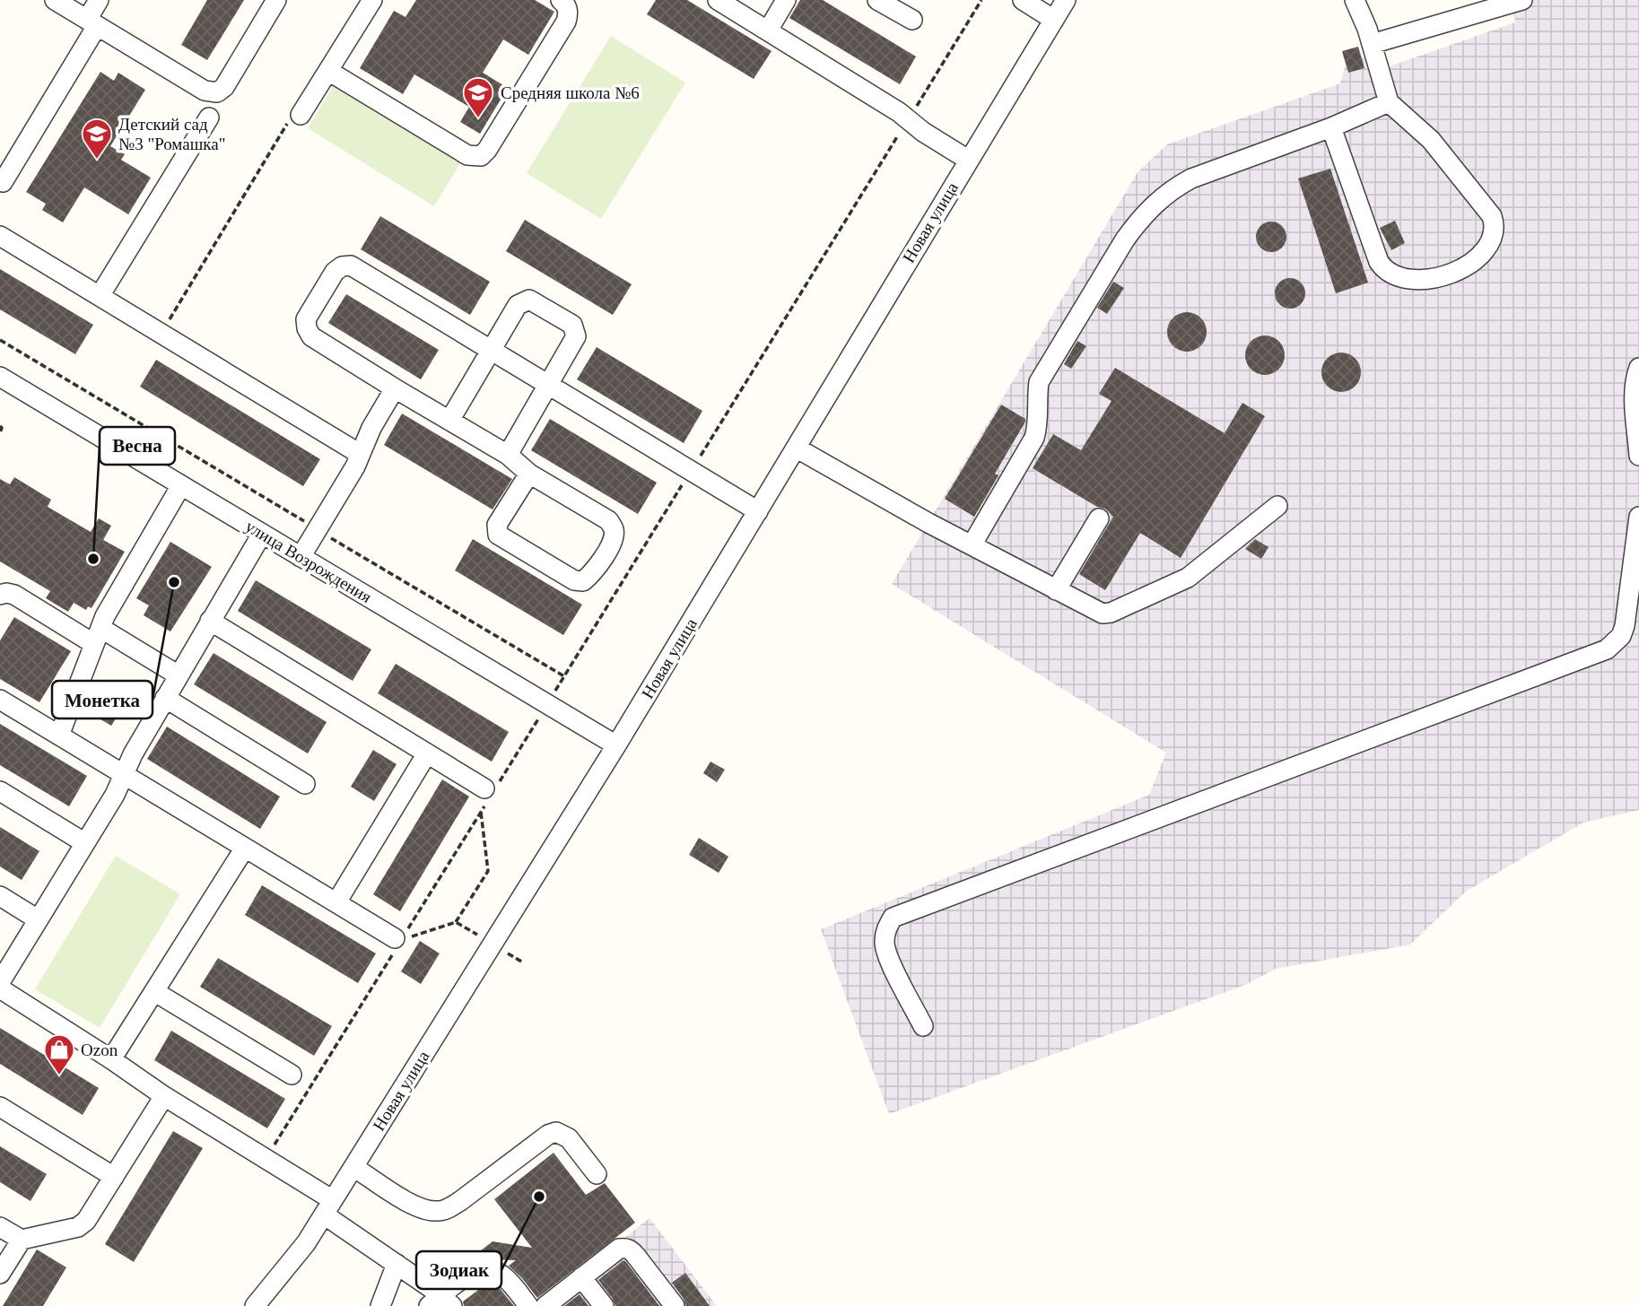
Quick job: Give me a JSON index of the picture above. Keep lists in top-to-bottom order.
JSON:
{
  "streets": {
    "street": ["Новая улица", "улица Возрождения"]
  },
  "crossings": [
    ["Новая улица", "улица Возрождения"]
  ],
  "places": {
    "school or university": ["Средняя школа №6", "Детский сад №3 \"Ромашка\""],
    "other": ["Весна", "Монетка", "Зодиак"],
    "shop": ["Ozon"]
  }
}
